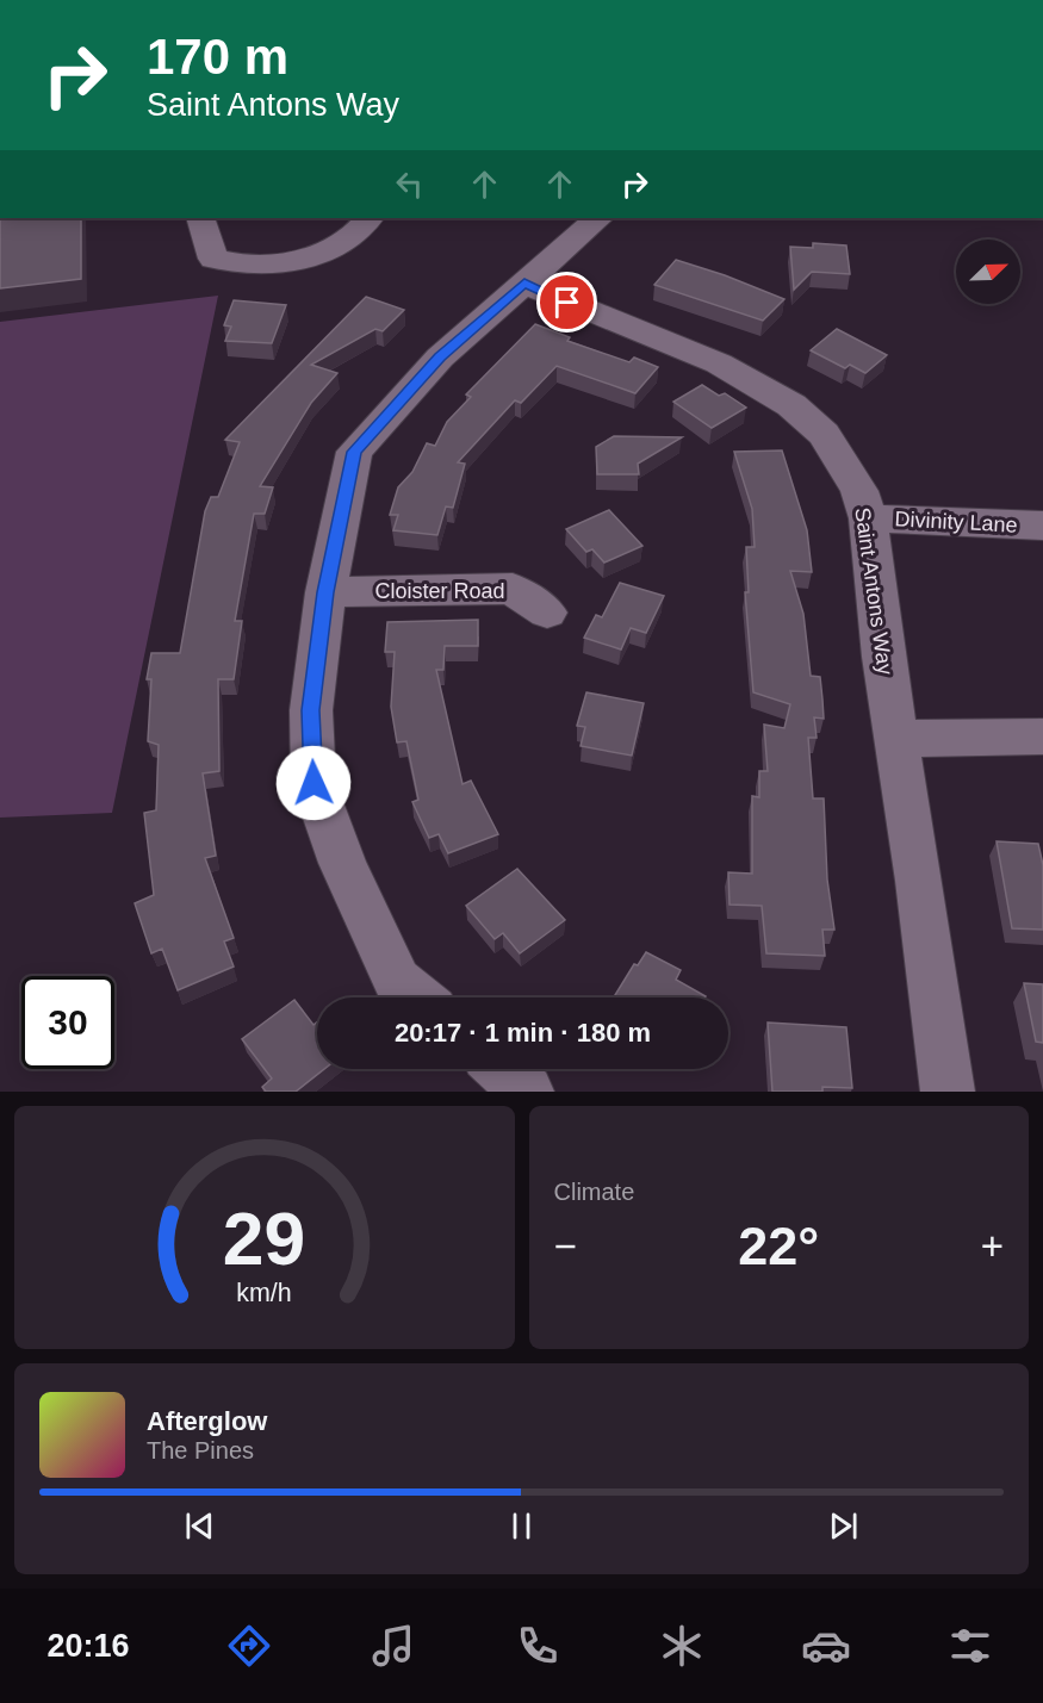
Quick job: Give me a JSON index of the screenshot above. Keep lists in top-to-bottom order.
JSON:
{
  "streets": {
    "street": ["Divinity Lane", "Cloister Road", "Saint Antons Way"]
  },
  "crossings": [
    ["Divinity Lane", "Saint Antons Way"]
  ],
  "north": "top right",
  "page": {
    "turn": ["170 m", "Saint Antons Way"],
    "limit": "30",
    "trip": "20:17 · 1 min · 180 m",
    "tile": "Climate",
    "heat": ["−", "22°", "+"],
    "song": ["Afterglow", "The Pines"],
    "tabs": "20:16",
    "gauge": ["29", "km/h"]
  }
}
